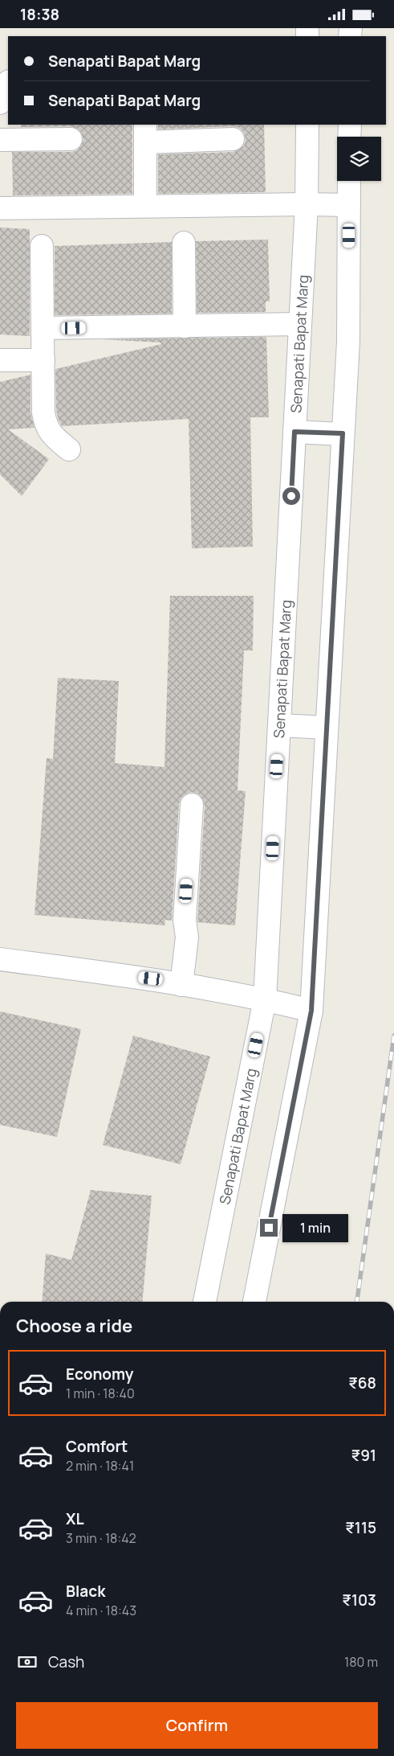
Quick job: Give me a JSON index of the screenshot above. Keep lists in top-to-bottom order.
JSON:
{
  "streets": {
    "main road": ["Senapati Bapat Marg"]
  },
  "page": {
    "status": "18:38",
    "banner": ["Senapati Bapat Marg", "Senapati Bapat Marg"],
    "bubble": "1 min",
    "heading": "Choose a ride",
    "list": [
      {
        "name": "Economy",
        "note": "1 min · 18:40",
        "value": "₹68"
      },
      {
        "name": "Comfort",
        "note": "2 min · 18:41",
        "value": "₹91"
      },
      {
        "name": "XL",
        "note": "3 min · 18:42",
        "value": "₹115"
      },
      {
        "name": "Black",
        "note": "4 min · 18:43",
        "value": "₹103"
      }
    ],
    "pay": ["Cash", "180 m"],
    "buttons": "Confirm"
  }
}
